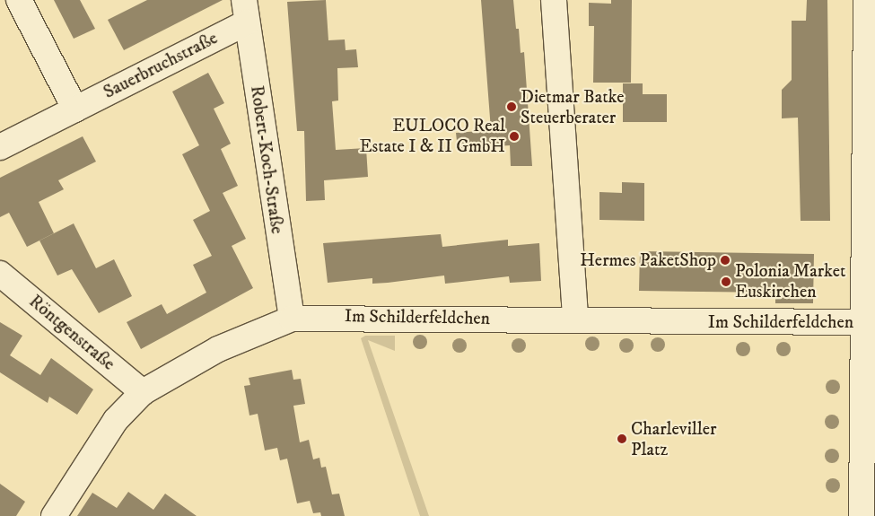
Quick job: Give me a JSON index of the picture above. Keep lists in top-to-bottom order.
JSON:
{
  "streets": {
    "street": [
      "Sauerbruchstraße",
      "Robert-Koch-Straße",
      "Im Schilderfeldchen",
      "Röntgenstraße"
    ]
  },
  "crossings": [
    ["Sauerbruchstraße", "Robert-Koch-Straße"],
    ["Robert-Koch-Straße", "Im Schilderfeldchen"],
    ["Im Schilderfeldchen", "Röntgenstraße"]
  ],
  "places": [
    "Dietmar Batke Steuerberater",
    "EULOCO Real Estate I & II GmbH",
    "Hermes PaketShop",
    "Polonia Market Euskirchen",
    "Charleviller Platz"
  ]
}
